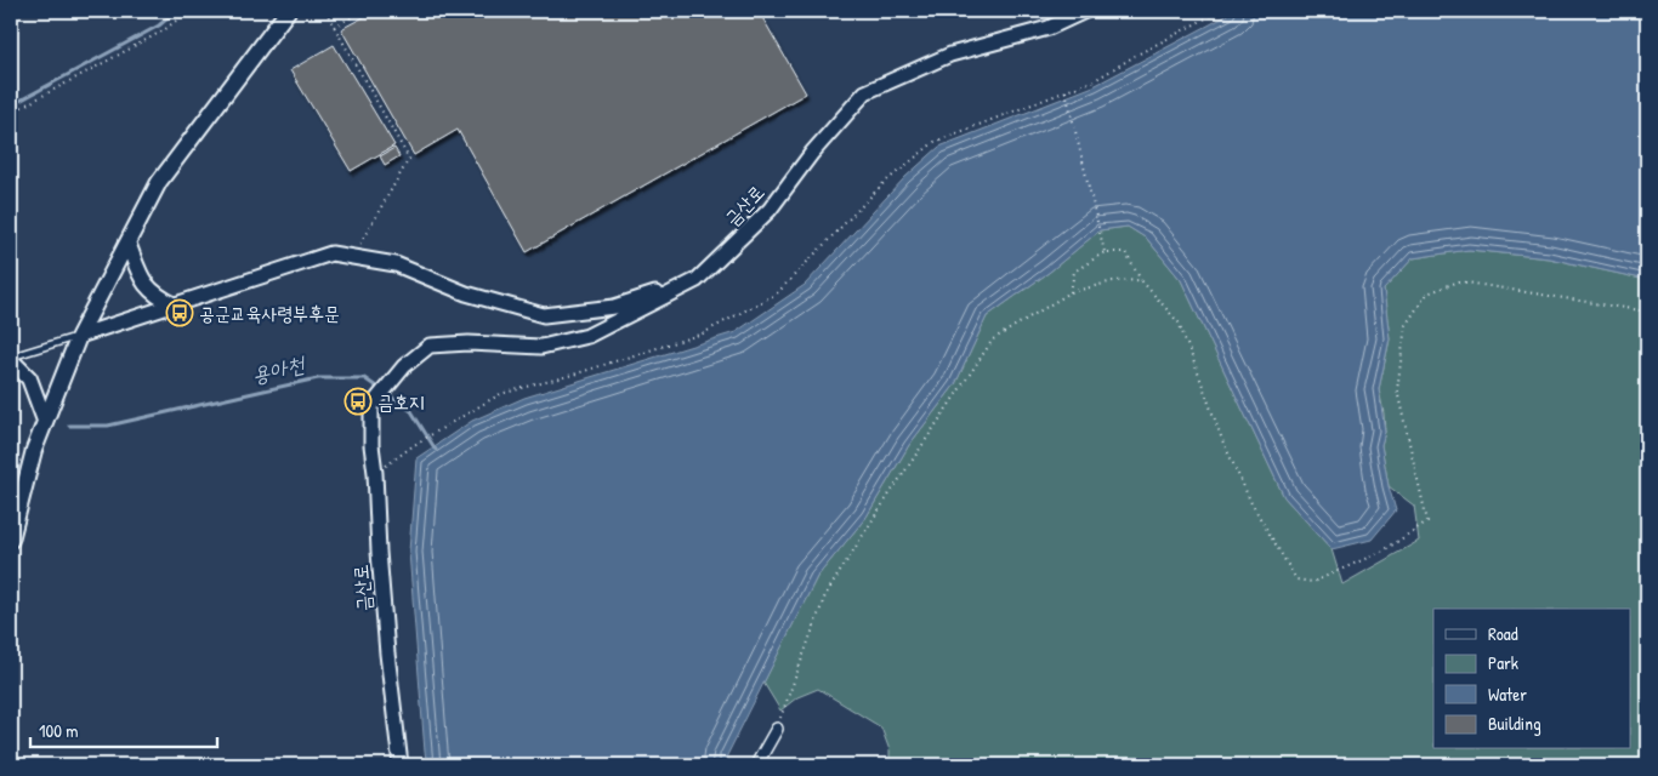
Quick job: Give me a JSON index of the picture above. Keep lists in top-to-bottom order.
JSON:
{
  "streets": {
    "street": ["금산로"]
  },
  "water": ["용아천"],
  "places": {
    "bus stop": ["공군교육사령부후문", "금호지"]
  },
  "legend": [
    "Road",
    "Park",
    "Water",
    "Building"
  ],
  "scale_bar": "100 m"
}
